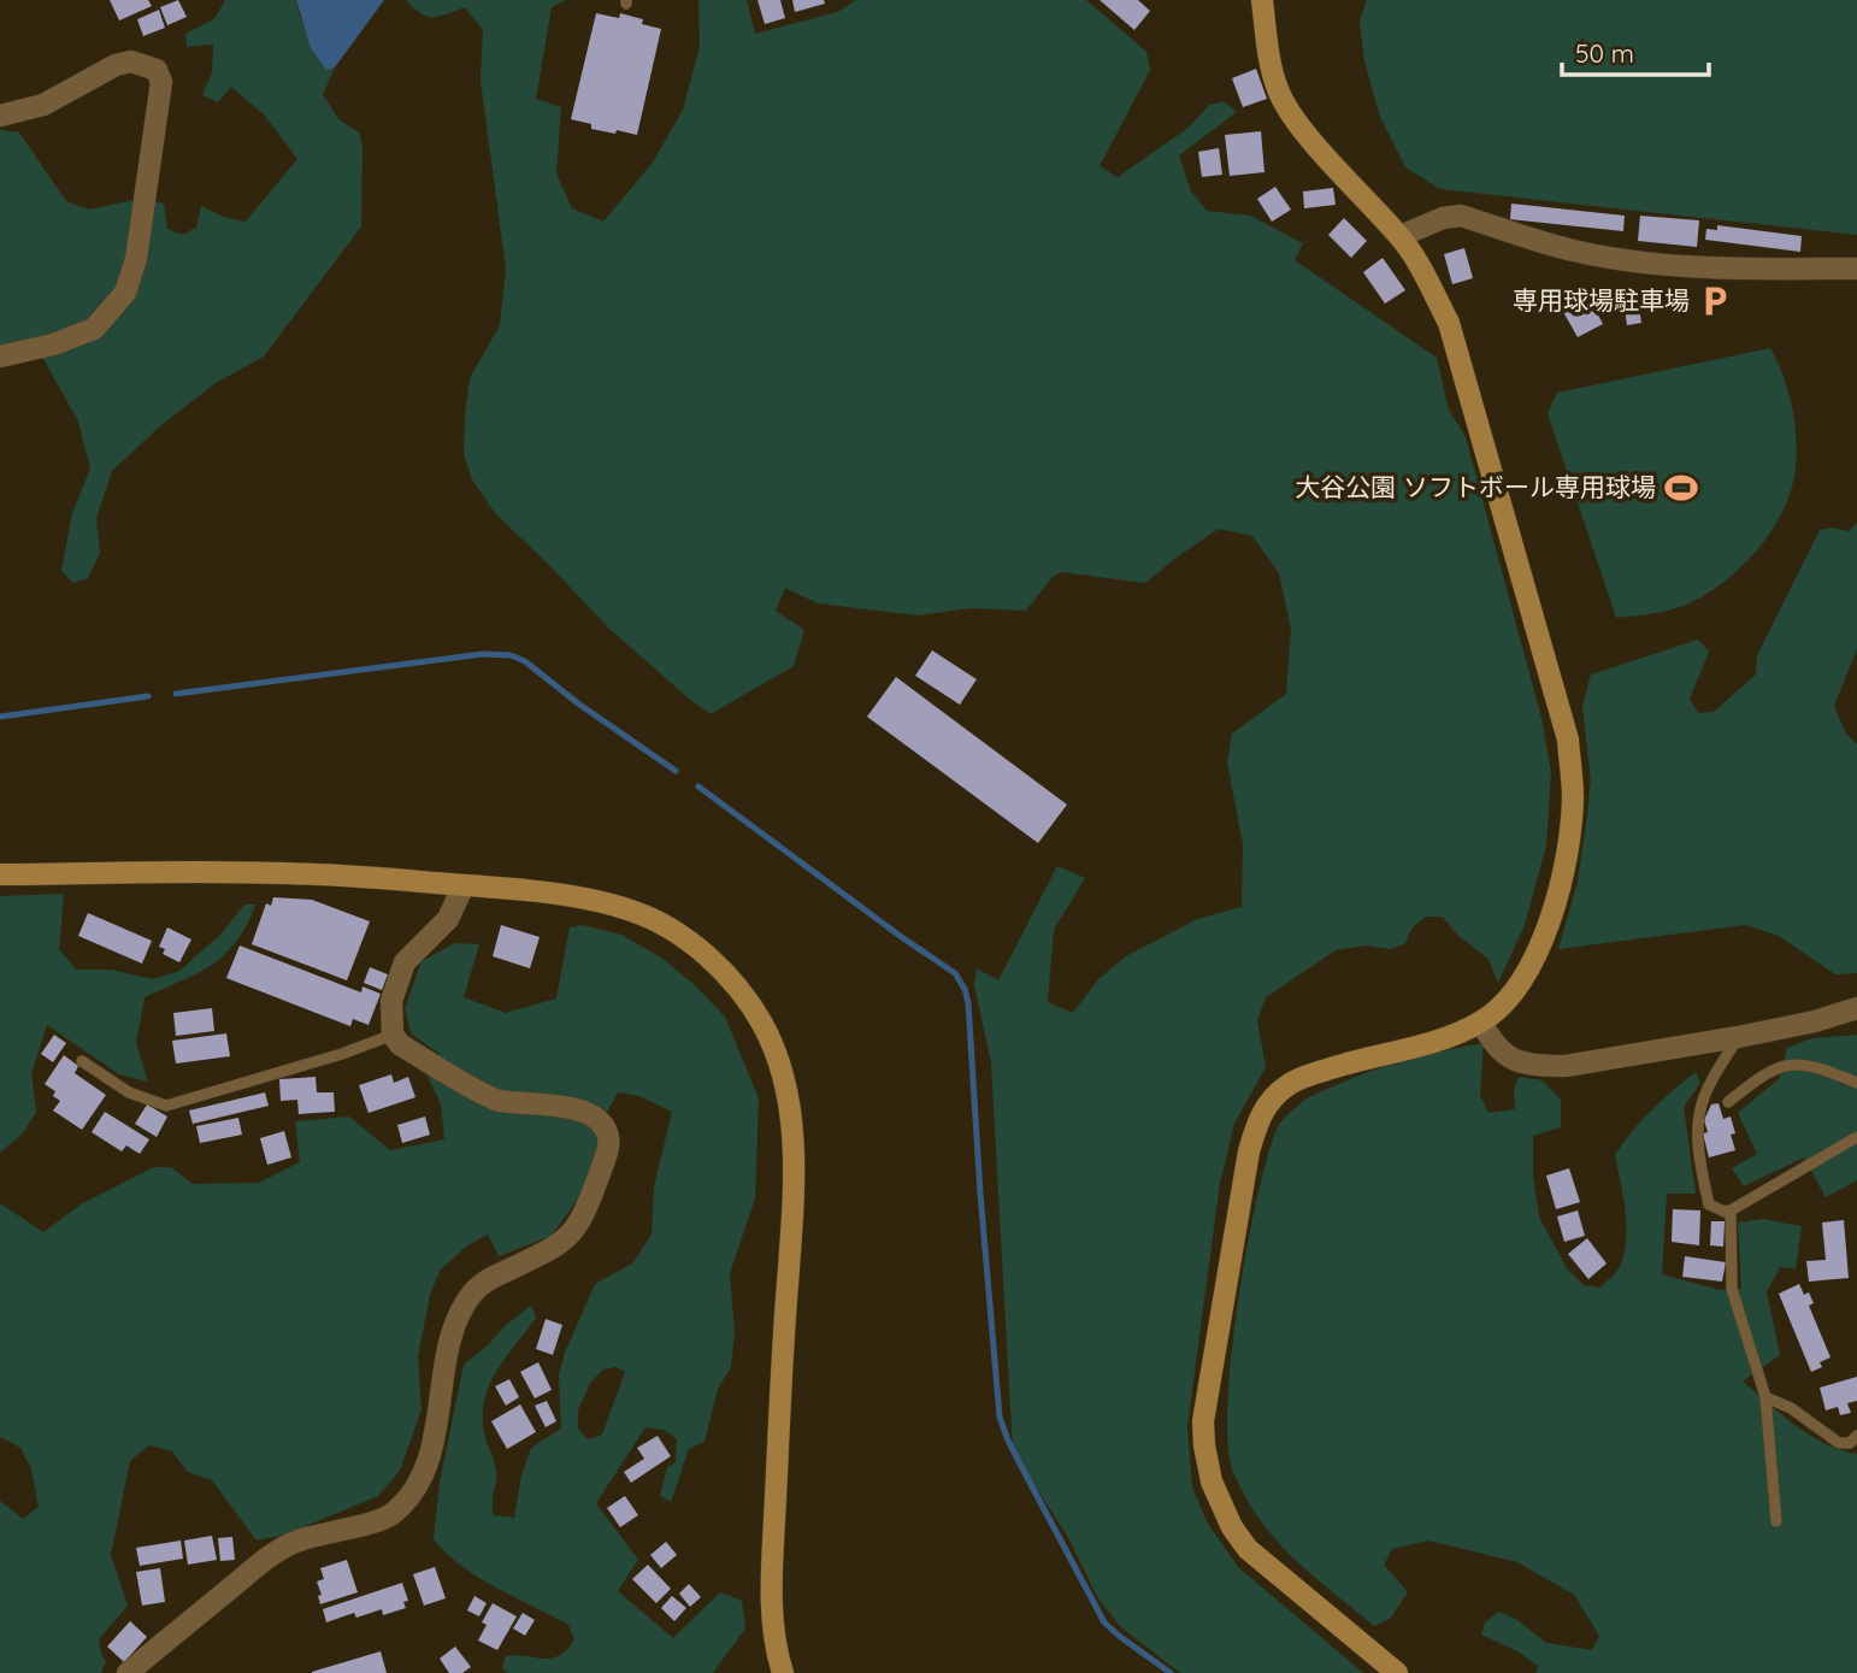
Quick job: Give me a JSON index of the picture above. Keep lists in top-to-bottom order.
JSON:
{
  "places": {
    "parking": ["専用球場駐車場"],
    "sports": ["大谷公園 ソフトボール専用球場"]
  },
  "scale_bar": "50 m"
}
